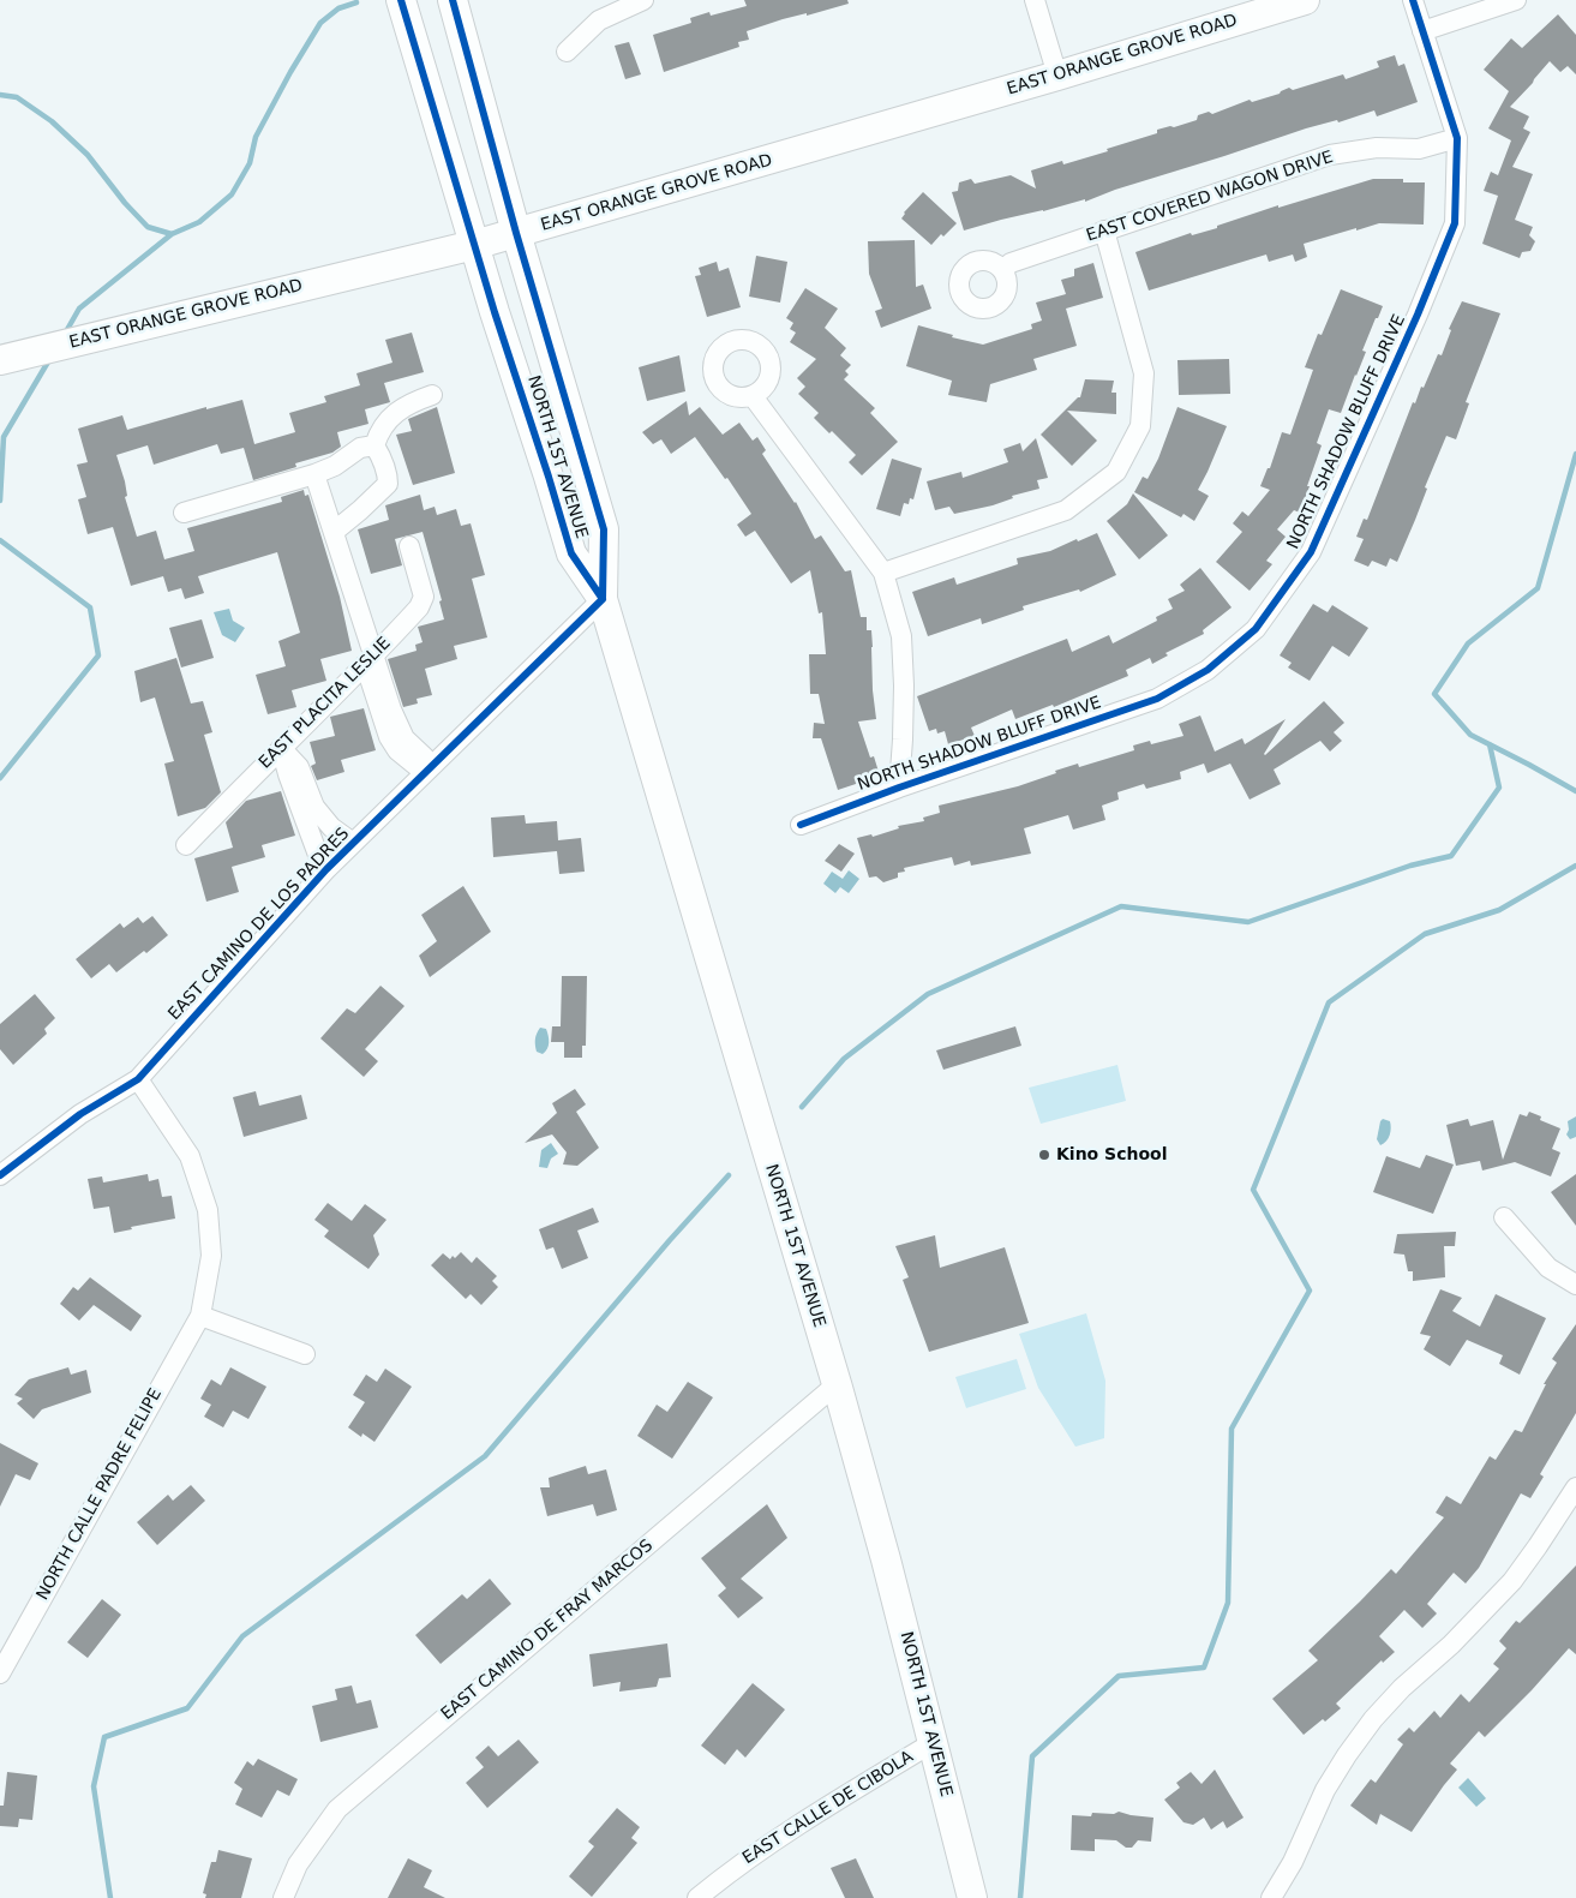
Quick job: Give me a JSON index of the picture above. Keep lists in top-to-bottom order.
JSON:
{
  "streets": {
    "main road": ["EAST ORANGE GROVE ROAD", "NORTH 1ST AVENUE"],
    "street": [
      "EAST COVERED WAGON DRIVE",
      "NORTH SHADOW BLUFF DRIVE",
      "EAST PLACITA LESLIE",
      "EAST CAMINO DE LOS PADRES",
      "NORTH CALLE PADRE FELIPE",
      "EAST CAMINO DE FRAY MARCOS",
      "EAST CALLE DE CIBOLA"
    ]
  },
  "crossings": [
    ["EAST ORANGE GROVE ROAD", "NORTH 1ST AVENUE"],
    ["EAST COVERED WAGON DRIVE", "NORTH SHADOW BLUFF DRIVE"],
    ["NORTH 1ST AVENUE", "EAST CAMINO DE LOS PADRES"],
    ["NORTH 1ST AVENUE", "EAST CAMINO DE FRAY MARCOS"],
    ["NORTH 1ST AVENUE", "EAST CALLE DE CIBOLA"],
    ["EAST CAMINO DE LOS PADRES", "NORTH CALLE PADRE FELIPE"]
  ],
  "places": ["Kino School"]
}
